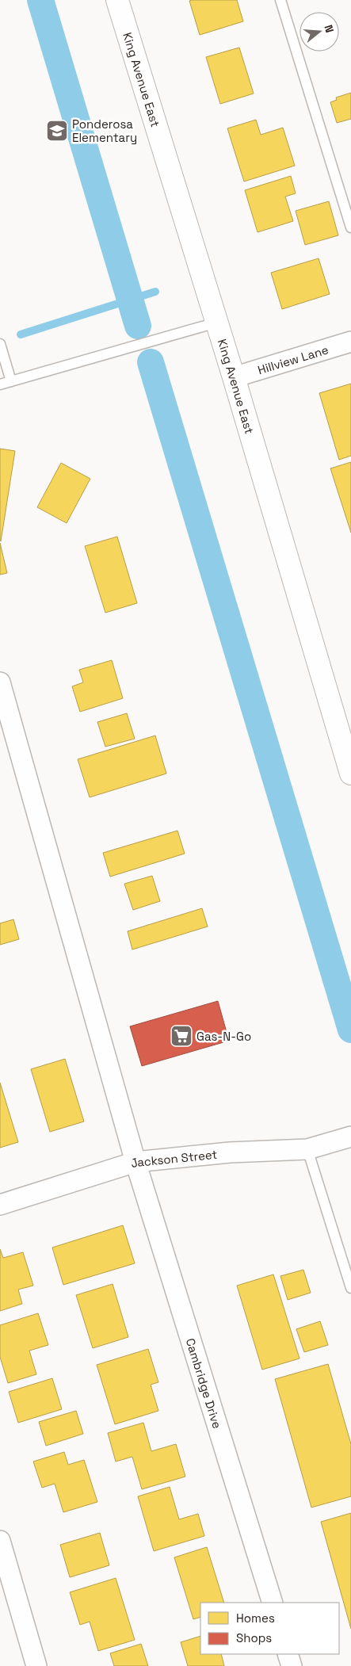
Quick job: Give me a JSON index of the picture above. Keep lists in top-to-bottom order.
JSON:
{
  "streets": {
    "main road": ["King Avenue East"],
    "street": ["Hillview Lane", "Jackson Street", "Cambridge Drive"]
  },
  "crossings": [
    ["King Avenue East", "Hillview Lane"],
    ["Jackson Street", "Cambridge Drive"]
  ],
  "places": {
    "school or university": ["Ponderosa Elementary"],
    "supermarket": ["Gas-N-Go"]
  },
  "legend": ["Homes", "Shops"],
  "north": "right"
}
